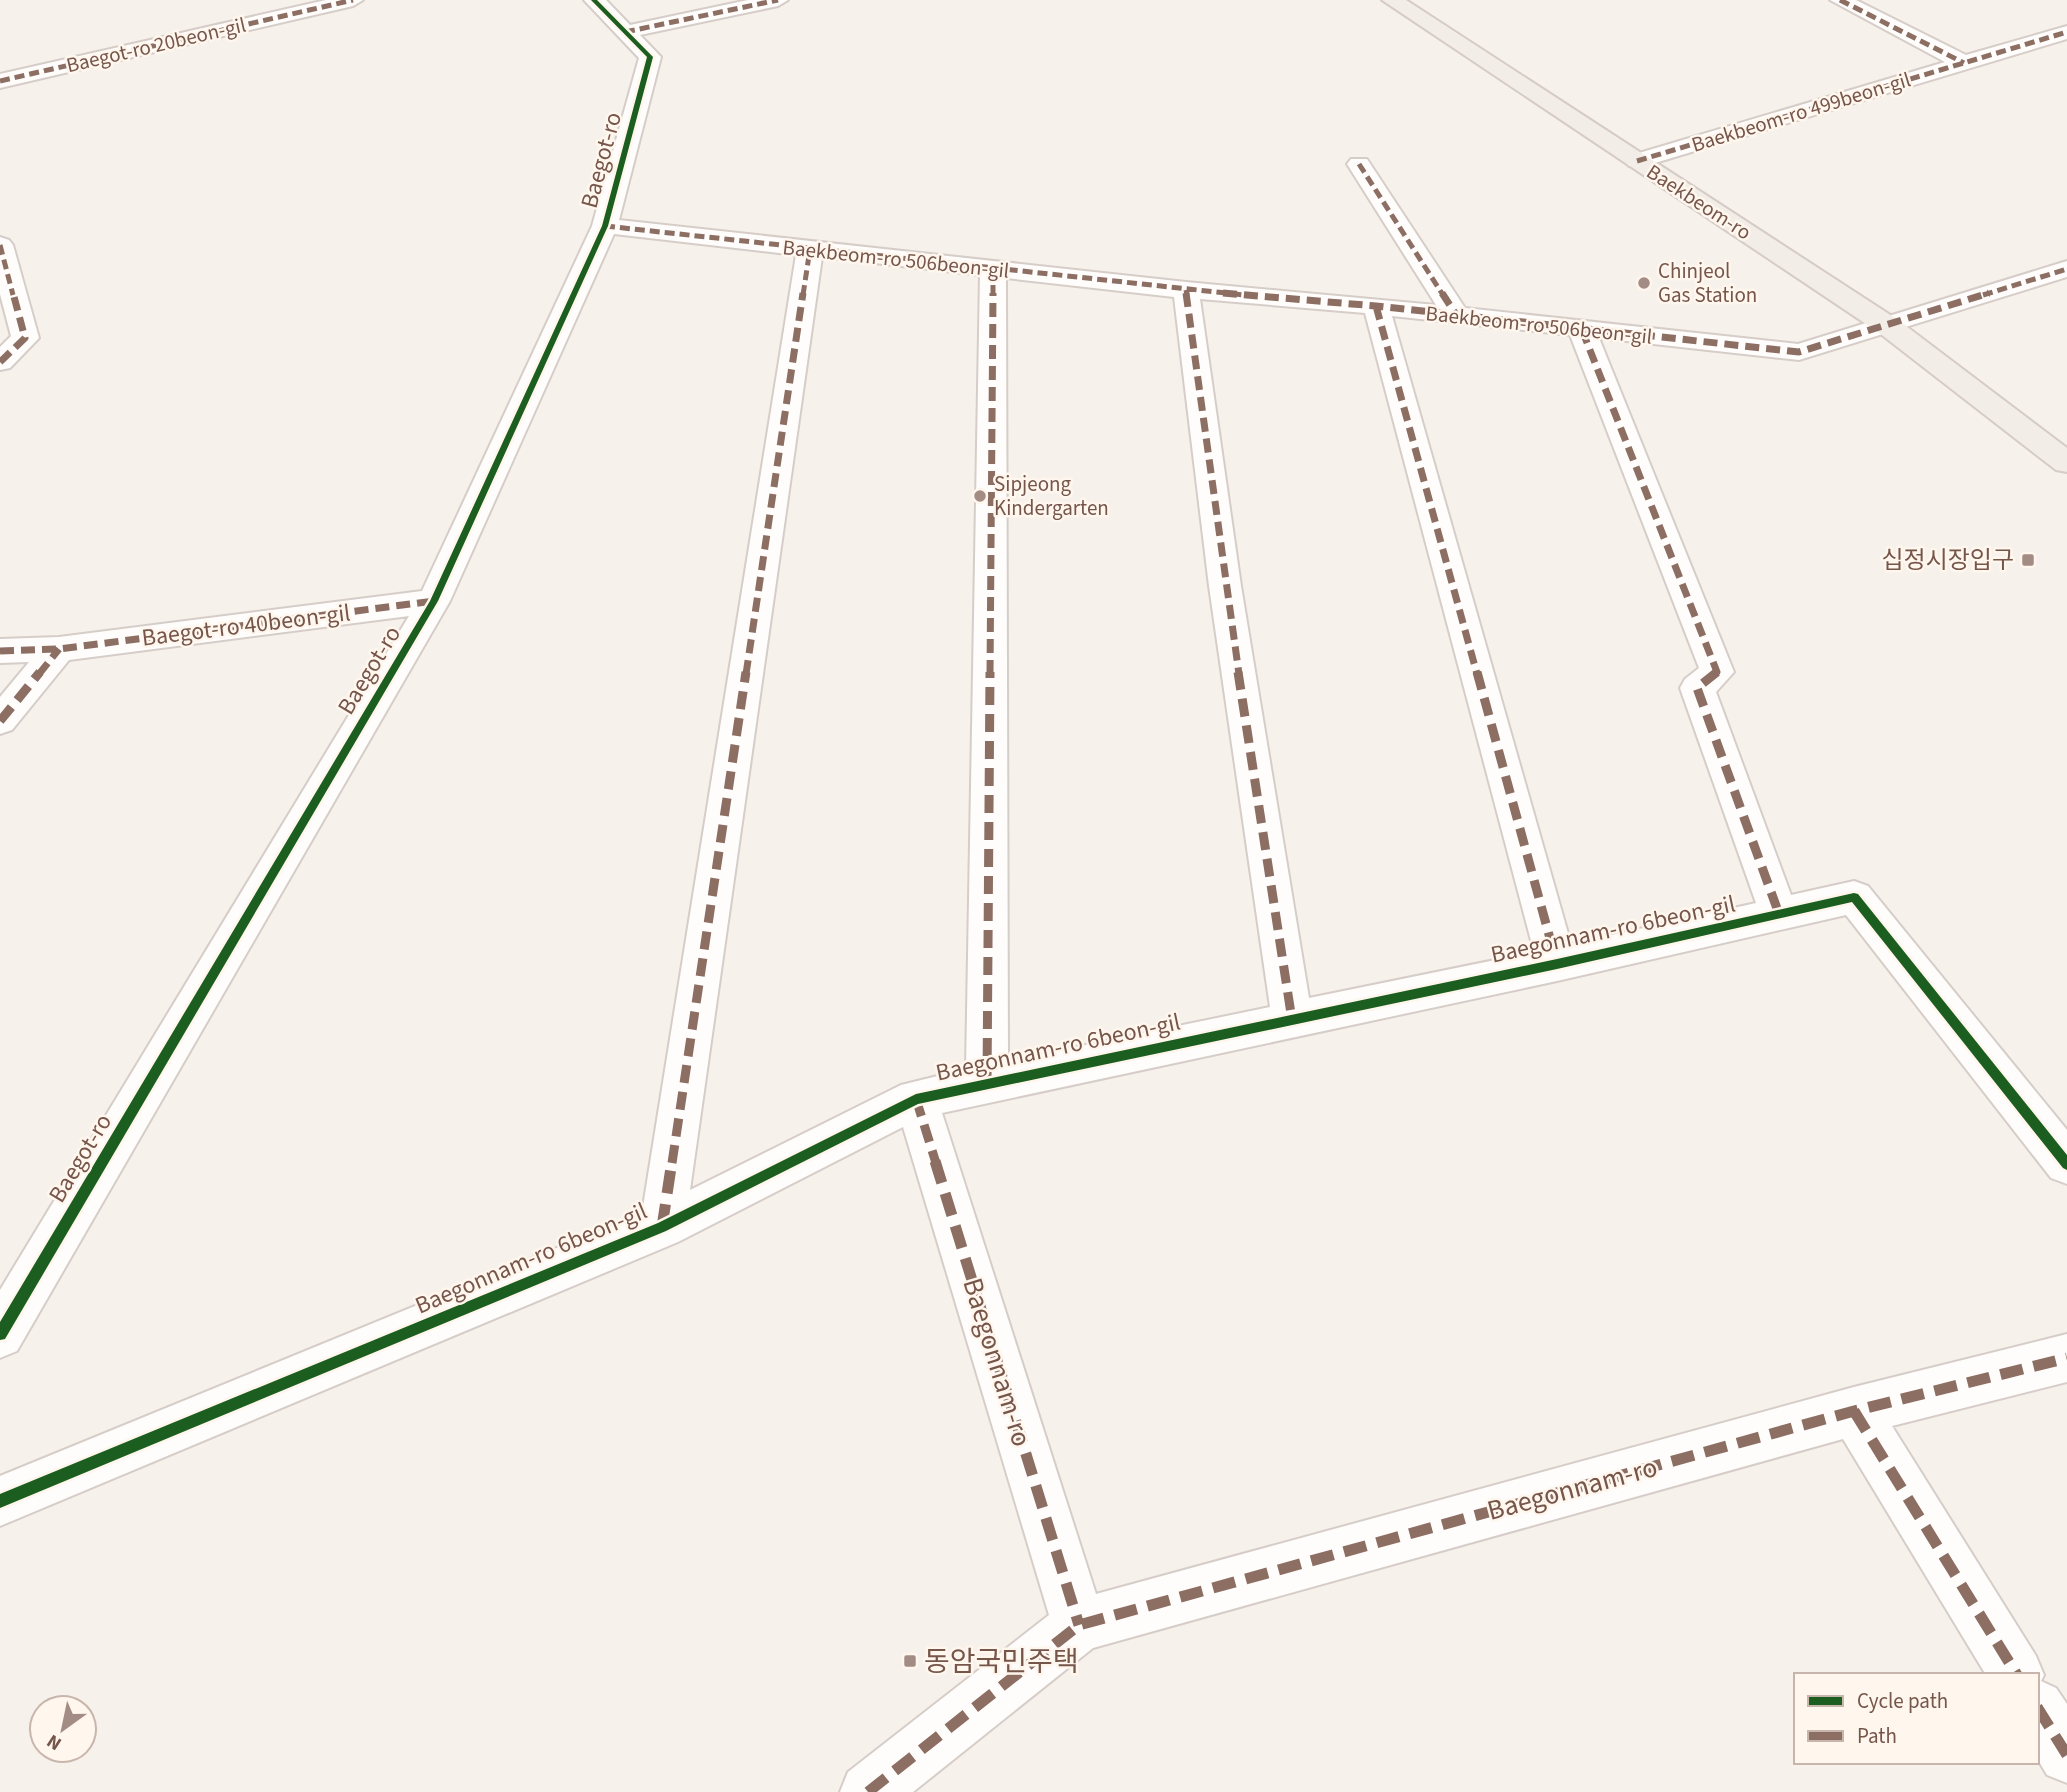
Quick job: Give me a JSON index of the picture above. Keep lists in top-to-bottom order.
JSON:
{
  "streets": {
    "main road": ["Baekbeom-ro"],
    "street": [
      "Baegot-ro 20beon-gil",
      "Baekbeom-ro 499beon-gil",
      "Baegot-ro",
      "Baekbeom-ro 506beon-gil",
      "Baegot-ro 40beon-gil",
      "Baegonnam-ro 6beon-gil",
      "Baegonnam-ro"
    ]
  },
  "crossings": [
    ["Baekbeom-ro 499beon-gil", "Baekbeom-ro"],
    ["Baegot-ro", "Baekbeom-ro 506beon-gil"],
    ["Baegot-ro", "Baegot-ro 40beon-gil"],
    ["Baekbeom-ro", "Baekbeom-ro 506beon-gil"],
    ["Baegonnam-ro 6beon-gil", "Baegonnam-ro"]
  ],
  "places": {
    "other": ["Chinjeol Gas Station", "Sipjeong Kindergarten"],
    "transit": ["십정시장입구", "동암국민주택"]
  },
  "legend": ["Cycle path", "Path"],
  "north": "bottom left"
}
